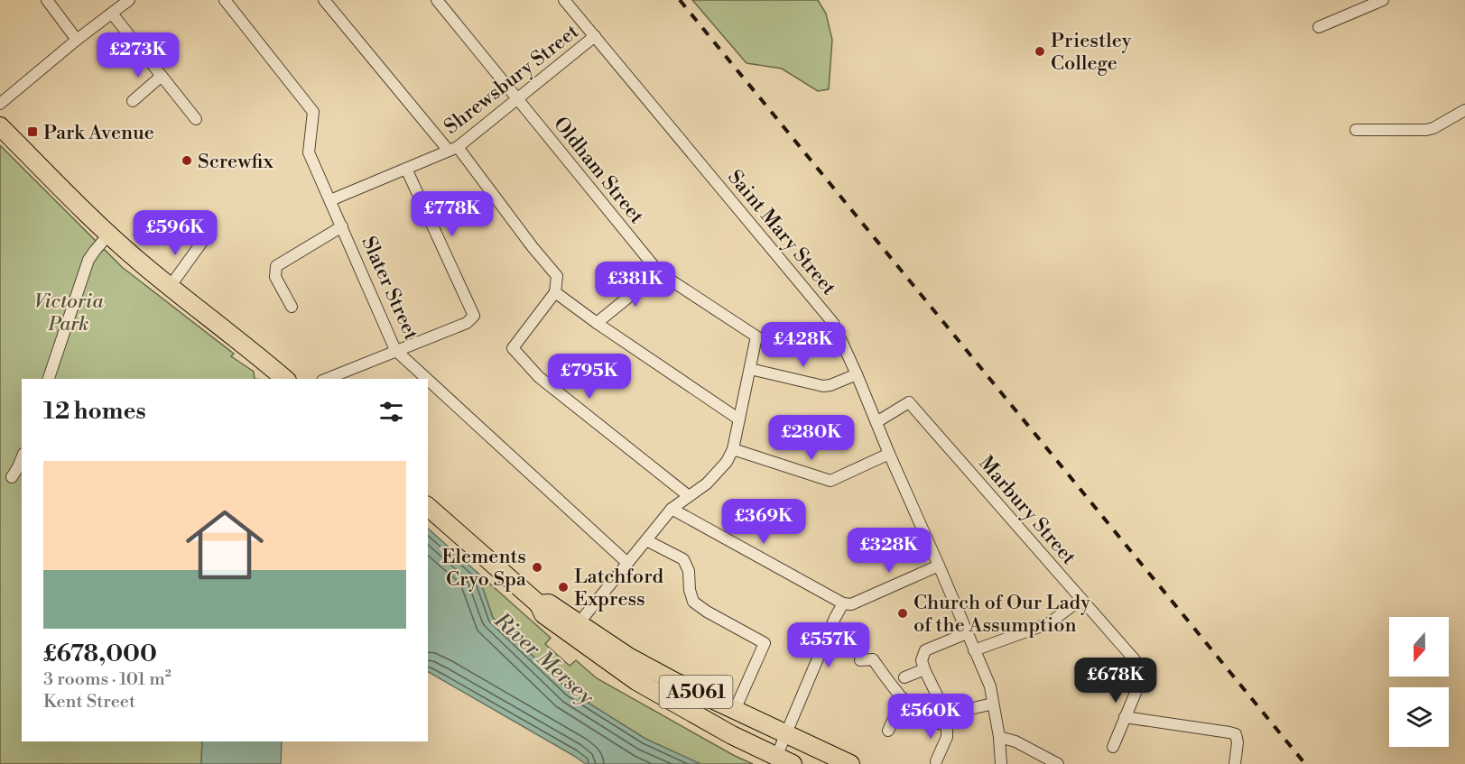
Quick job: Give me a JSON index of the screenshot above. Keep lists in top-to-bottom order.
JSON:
{
  "streets": {
    "highway": ["A5061"],
    "street": [
      "Shrewsbury Street",
      "Oldham Street",
      "Saint Mary Street",
      "Slater Street",
      "Marbury Street"
    ]
  },
  "crossings": [
    ["Shrewsbury Street", "Oldham Street"],
    ["Shrewsbury Street", "Saint Mary Street"],
    ["Shrewsbury Street", "Slater Street"],
    ["Saint Mary Street", "Marbury Street"]
  ],
  "water": ["River Mersey"],
  "parks": ["Victoria Park"],
  "places": {
    "other": [
      "Priestley College",
      "Screwfix",
      "Elements Cryo Spa",
      "Latchford Express",
      "Church of Our Lady of the Assumption"
    ],
    "transit": ["Park Avenue"]
  },
  "north": "bottom",
  "page": {
    "price": [
      "£273K",
      "£778K",
      "£596K",
      "£381K",
      "£428K",
      "£795K",
      "£280K",
      "£369K",
      "£328K",
      "£557K",
      "£678K",
      "£560K"
    ],
    "heading": "12 homes",
    "list": [
      {
        "name": "£678,000",
        "note": "3 rooms · 101 m² · Kent Street"
      }
    ]
  }
}
